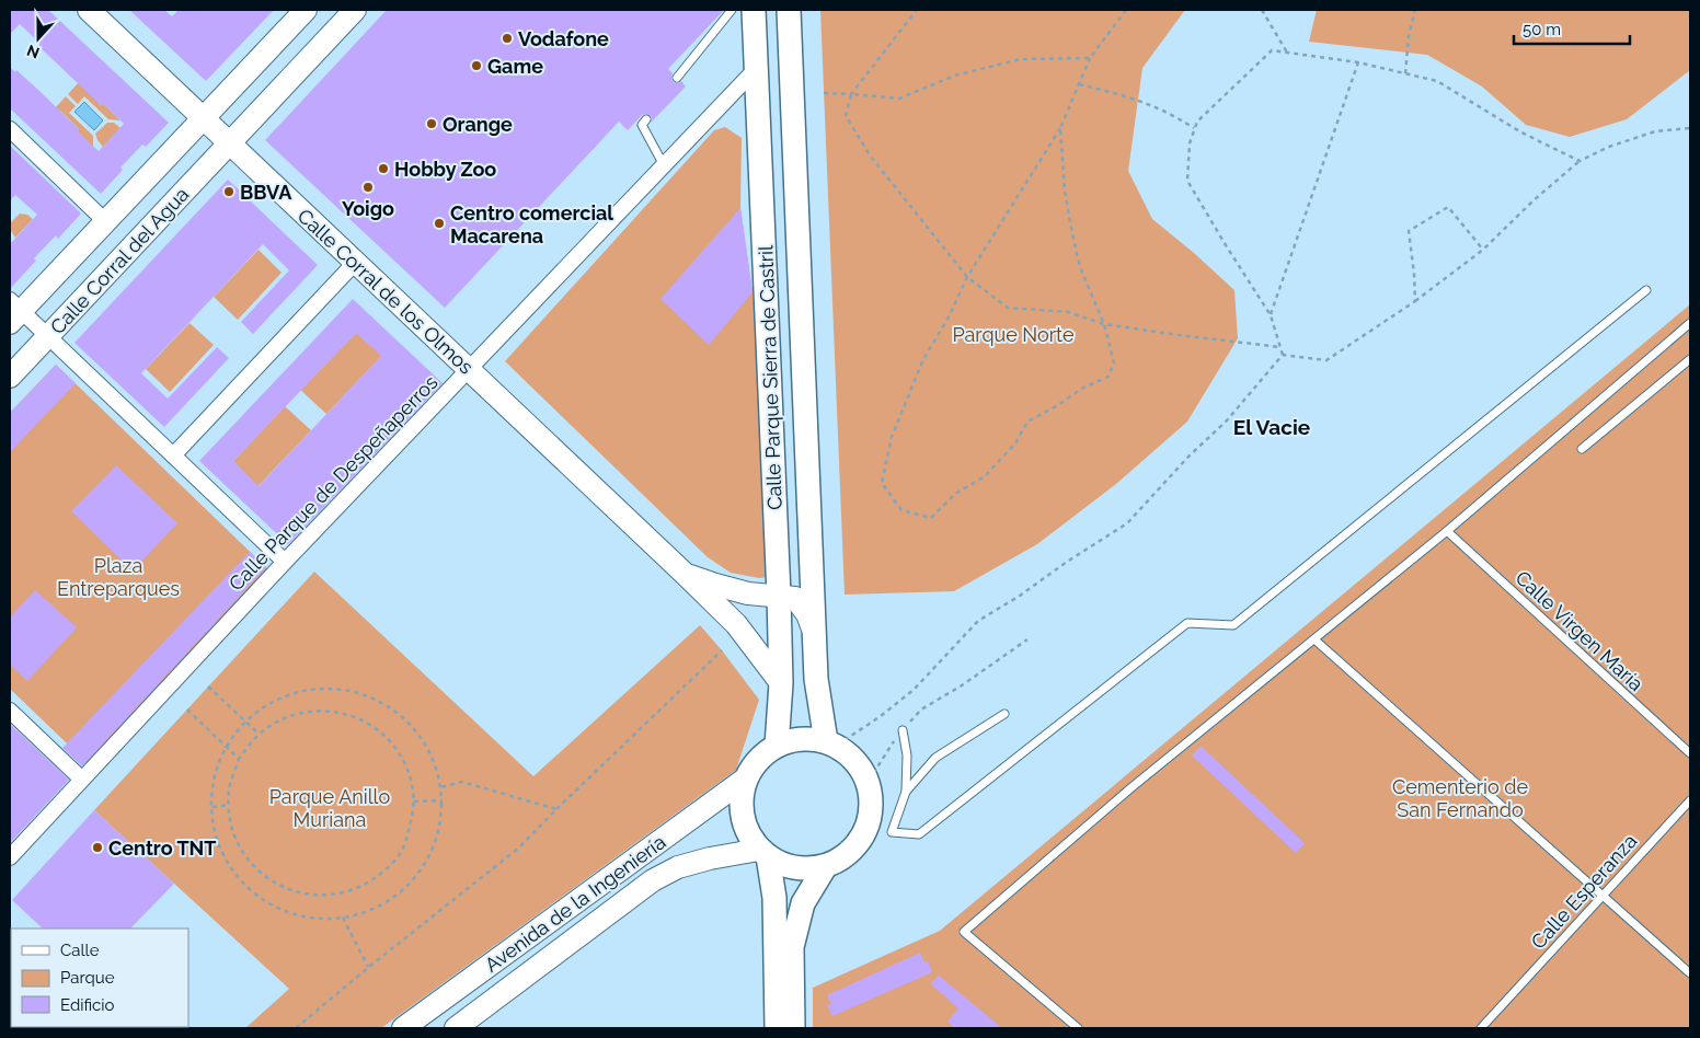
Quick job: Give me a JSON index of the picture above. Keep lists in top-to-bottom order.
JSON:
{
  "streets": {
    "main road": ["Calle Parque Sierra de Castril"],
    "street": [
      "Calle Corral del Agua",
      "Calle Corral de los Olmos",
      "Calle Parque de Despeñaperros",
      "Avenida de la Ingeniería"
    ],
    "lane": ["Calle Virgen María", "Calle Esperanza"]
  },
  "crossings": [
    ["Calle Corral del Agua", "Calle Corral de los Olmos"],
    ["Calle Corral de los Olmos", "Calle Parque Sierra de Castril"],
    ["Calle Corral de los Olmos", "Calle Parque de Despeñaperros"],
    ["Calle Parque Sierra de Castril", "Calle Parque de Despeñaperros"],
    ["Calle Parque Sierra de Castril", "Avenida de la Ingeniería"]
  ],
  "districts": ["El Vacie"],
  "parks": [
    "Parque Norte",
    "Plaza Entreparques",
    "Cementerio de San Fernando",
    "Parque Anillo Muriana"
  ],
  "places": [
    "Vodafone",
    "Game",
    "Orange",
    "Hobby Zoo",
    "Yoigo",
    "BBVA",
    "Centro comercial Macarena",
    "Centro TNT"
  ],
  "legend": ["Calle", "Parque", "Edificio"],
  "scale_bar": "50 m",
  "north": "bottom"
}
